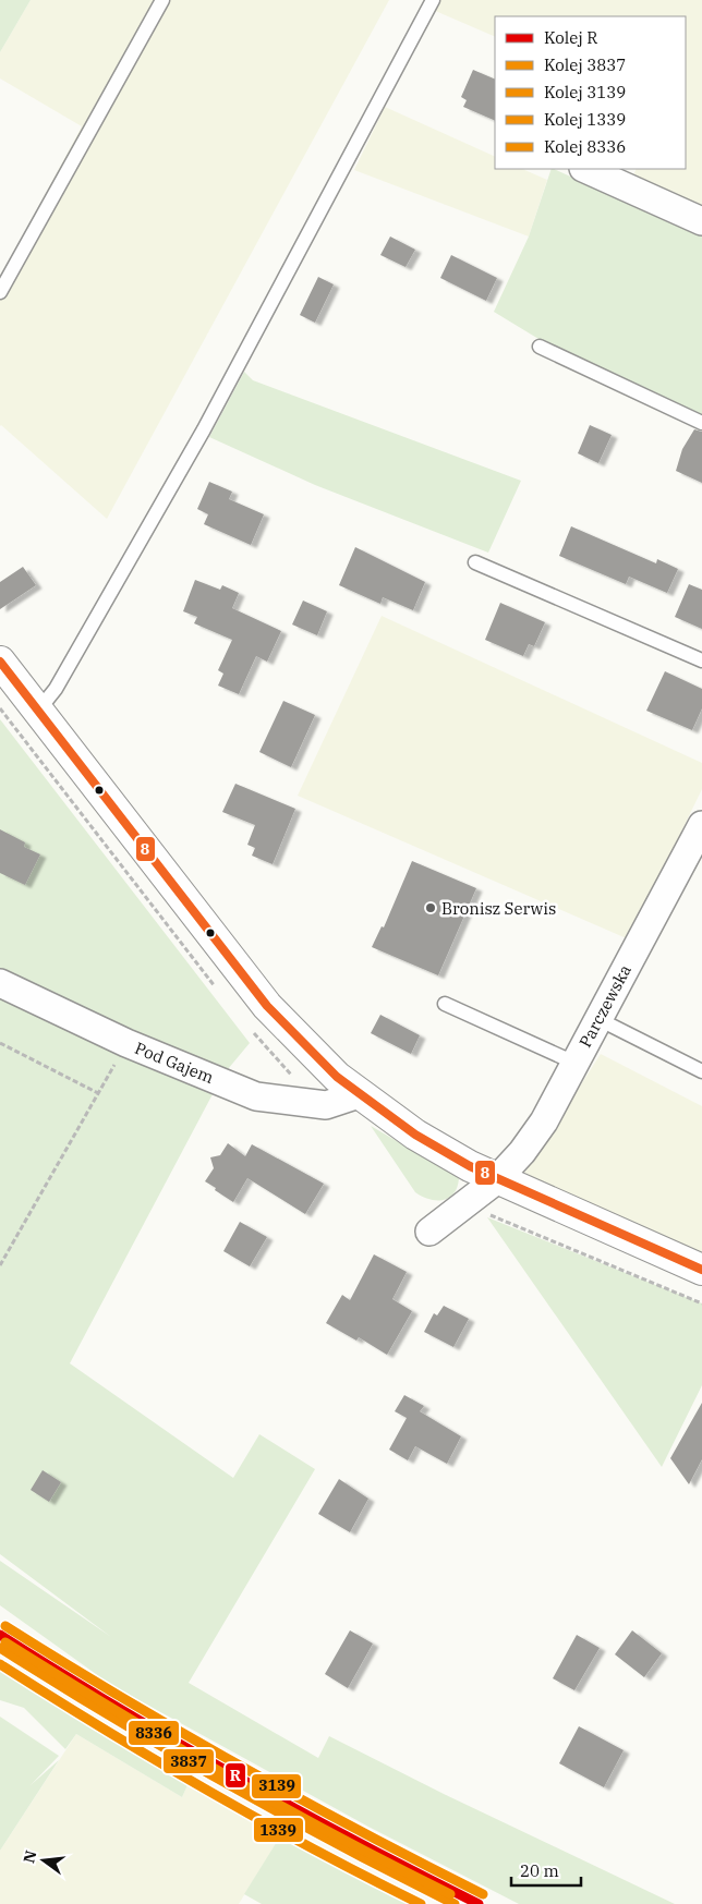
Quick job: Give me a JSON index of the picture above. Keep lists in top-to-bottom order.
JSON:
{
  "streets": {
    "street": ["Parczewska", "Pod Gajem"]
  },
  "places": ["Bronisz Serwis"],
  "lines": [
    "transit line 8",
    "rail line 3139",
    "rail line R",
    "rail line 8336",
    "rail line 3837",
    "rail line 1339"
  ],
  "legend": [
    "Kolej R",
    "Kolej 3837",
    "Kolej 3139",
    "Kolej 1339",
    "Kolej 8336"
  ],
  "scale_bar": "20 m",
  "north": "left"
}
